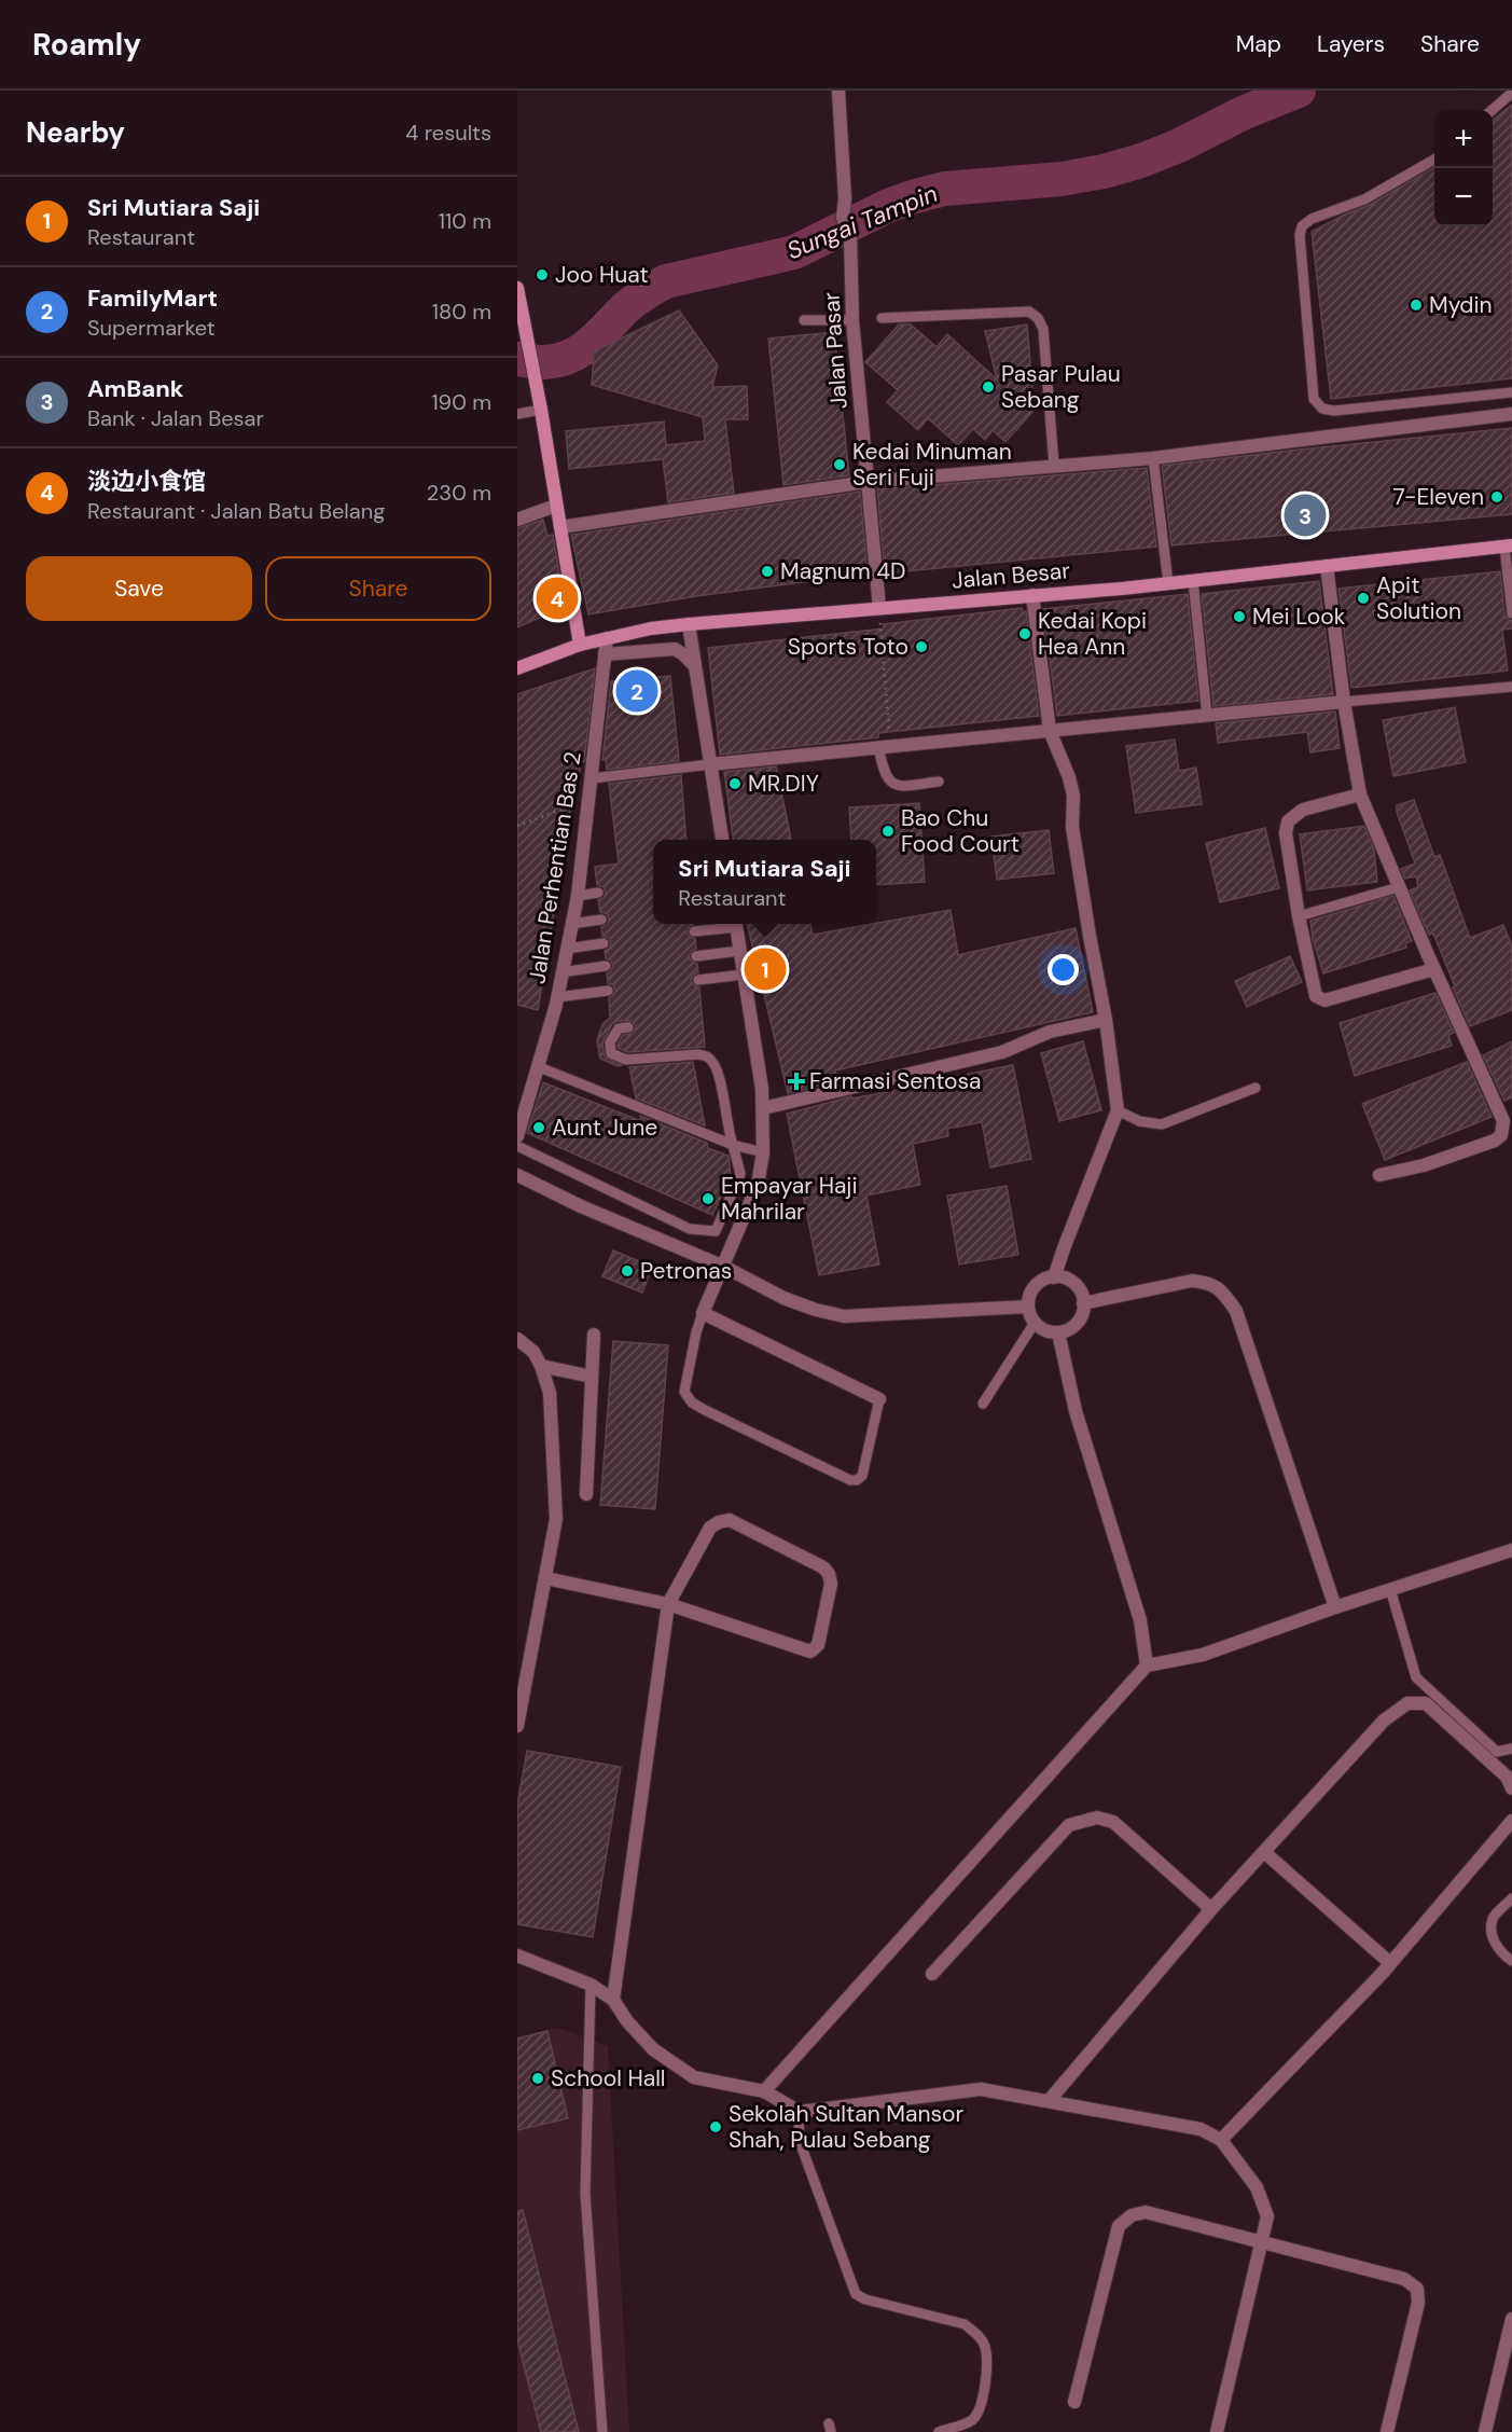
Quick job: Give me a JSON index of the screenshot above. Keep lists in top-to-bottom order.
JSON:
{
  "streets": {
    "street": ["Jalan Pasar", "Jalan Besar", "Jalan Perhentian Bas 2"]
  },
  "crossings": [
    ["Jalan Pasar", "Jalan Besar"],
    ["Jalan Besar", "Jalan Perhentian Bas 2"]
  ],
  "water": ["Sungai Tampin"],
  "places": {
    "other": [
      "Joo Huat",
      "Mydin",
      "Pasar Pulau Sebang",
      "Kedai Minuman Seri Fuji",
      "7-Eleven",
      "Magnum 4D",
      "Apit Solution",
      "Mei Look",
      "Kedai Kopi Hea Ann",
      "Sports Toto",
      "MR.DIY",
      "Bao Chu Food Court",
      "Aunt June",
      "Empayar Haji Mahrilar",
      "Petronas",
      "School Hall",
      "Sekolah Sultan Mansor Shah, Pulau Sebang"
    ],
    "health": ["Farmasi Sentosa"]
  },
  "page": {
    "header": "Roamly",
    "nav": ["Map", "Layers", "Share"],
    "heading": ["Nearby", "4 results"],
    "map_buttons": ["+", "−"],
    "list": [
      {
        "mark": "1",
        "name": "Sri Mutiara Saji",
        "note": "Restaurant",
        "value": "110 m"
      },
      {
        "mark": "2",
        "name": "FamilyMart",
        "note": "Supermarket",
        "value": "180 m"
      },
      {
        "mark": "3",
        "name": "AmBank",
        "note": "Bank · Jalan Besar",
        "value": "190 m"
      },
      {
        "mark": "4",
        "name": "淡边小食馆",
        "note": "Restaurant · Jalan Batu Belang",
        "value": "230 m"
      }
    ],
    "pins": [
      "3",
      "4",
      "2",
      "1"
    ],
    "buttons": ["Save", "Share"],
    "popup": ["Sri Mutiara Saji", "Restaurant"]
  }
}
